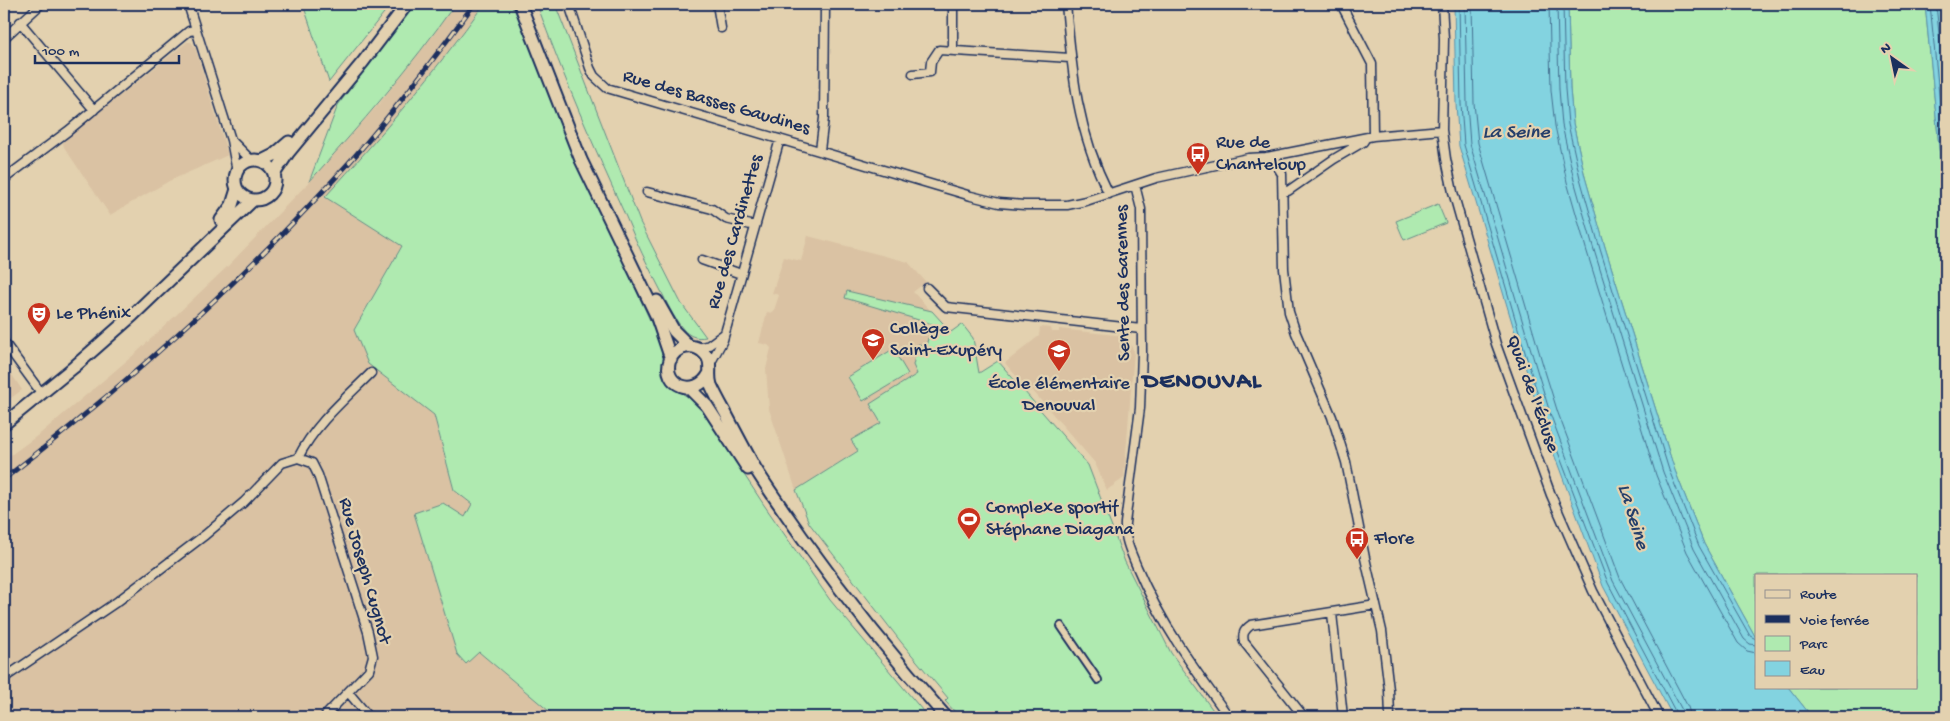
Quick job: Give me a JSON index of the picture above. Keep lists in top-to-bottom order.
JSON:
{
  "streets": {
    "street": [
      "Rue des Basses Gaudines",
      "Rue des Cardinettes",
      "Sente des Garennes",
      "Quai de l'Écluse",
      "Rue Joseph Cugnot"
    ]
  },
  "crossings": [
    ["Rue des Basses Gaudines", "Rue des Cardinettes"]
  ],
  "districts": ["DENOUVAL"],
  "water": ["La Seine"],
  "places": {
    "bus stop": ["Rue de Chanteloup", "Flore"],
    "theatre": ["Le Phénix"],
    "school or university": ["Collège Saint-Exupéry", "École élémentaire Denouval"],
    "sports": ["Complexe sportif Stéphane Diagana"]
  },
  "legend": [
    "Route",
    "Voie ferrée",
    "Parc",
    "Eau"
  ],
  "scale_bar": "100 m",
  "north": "top left"
}
